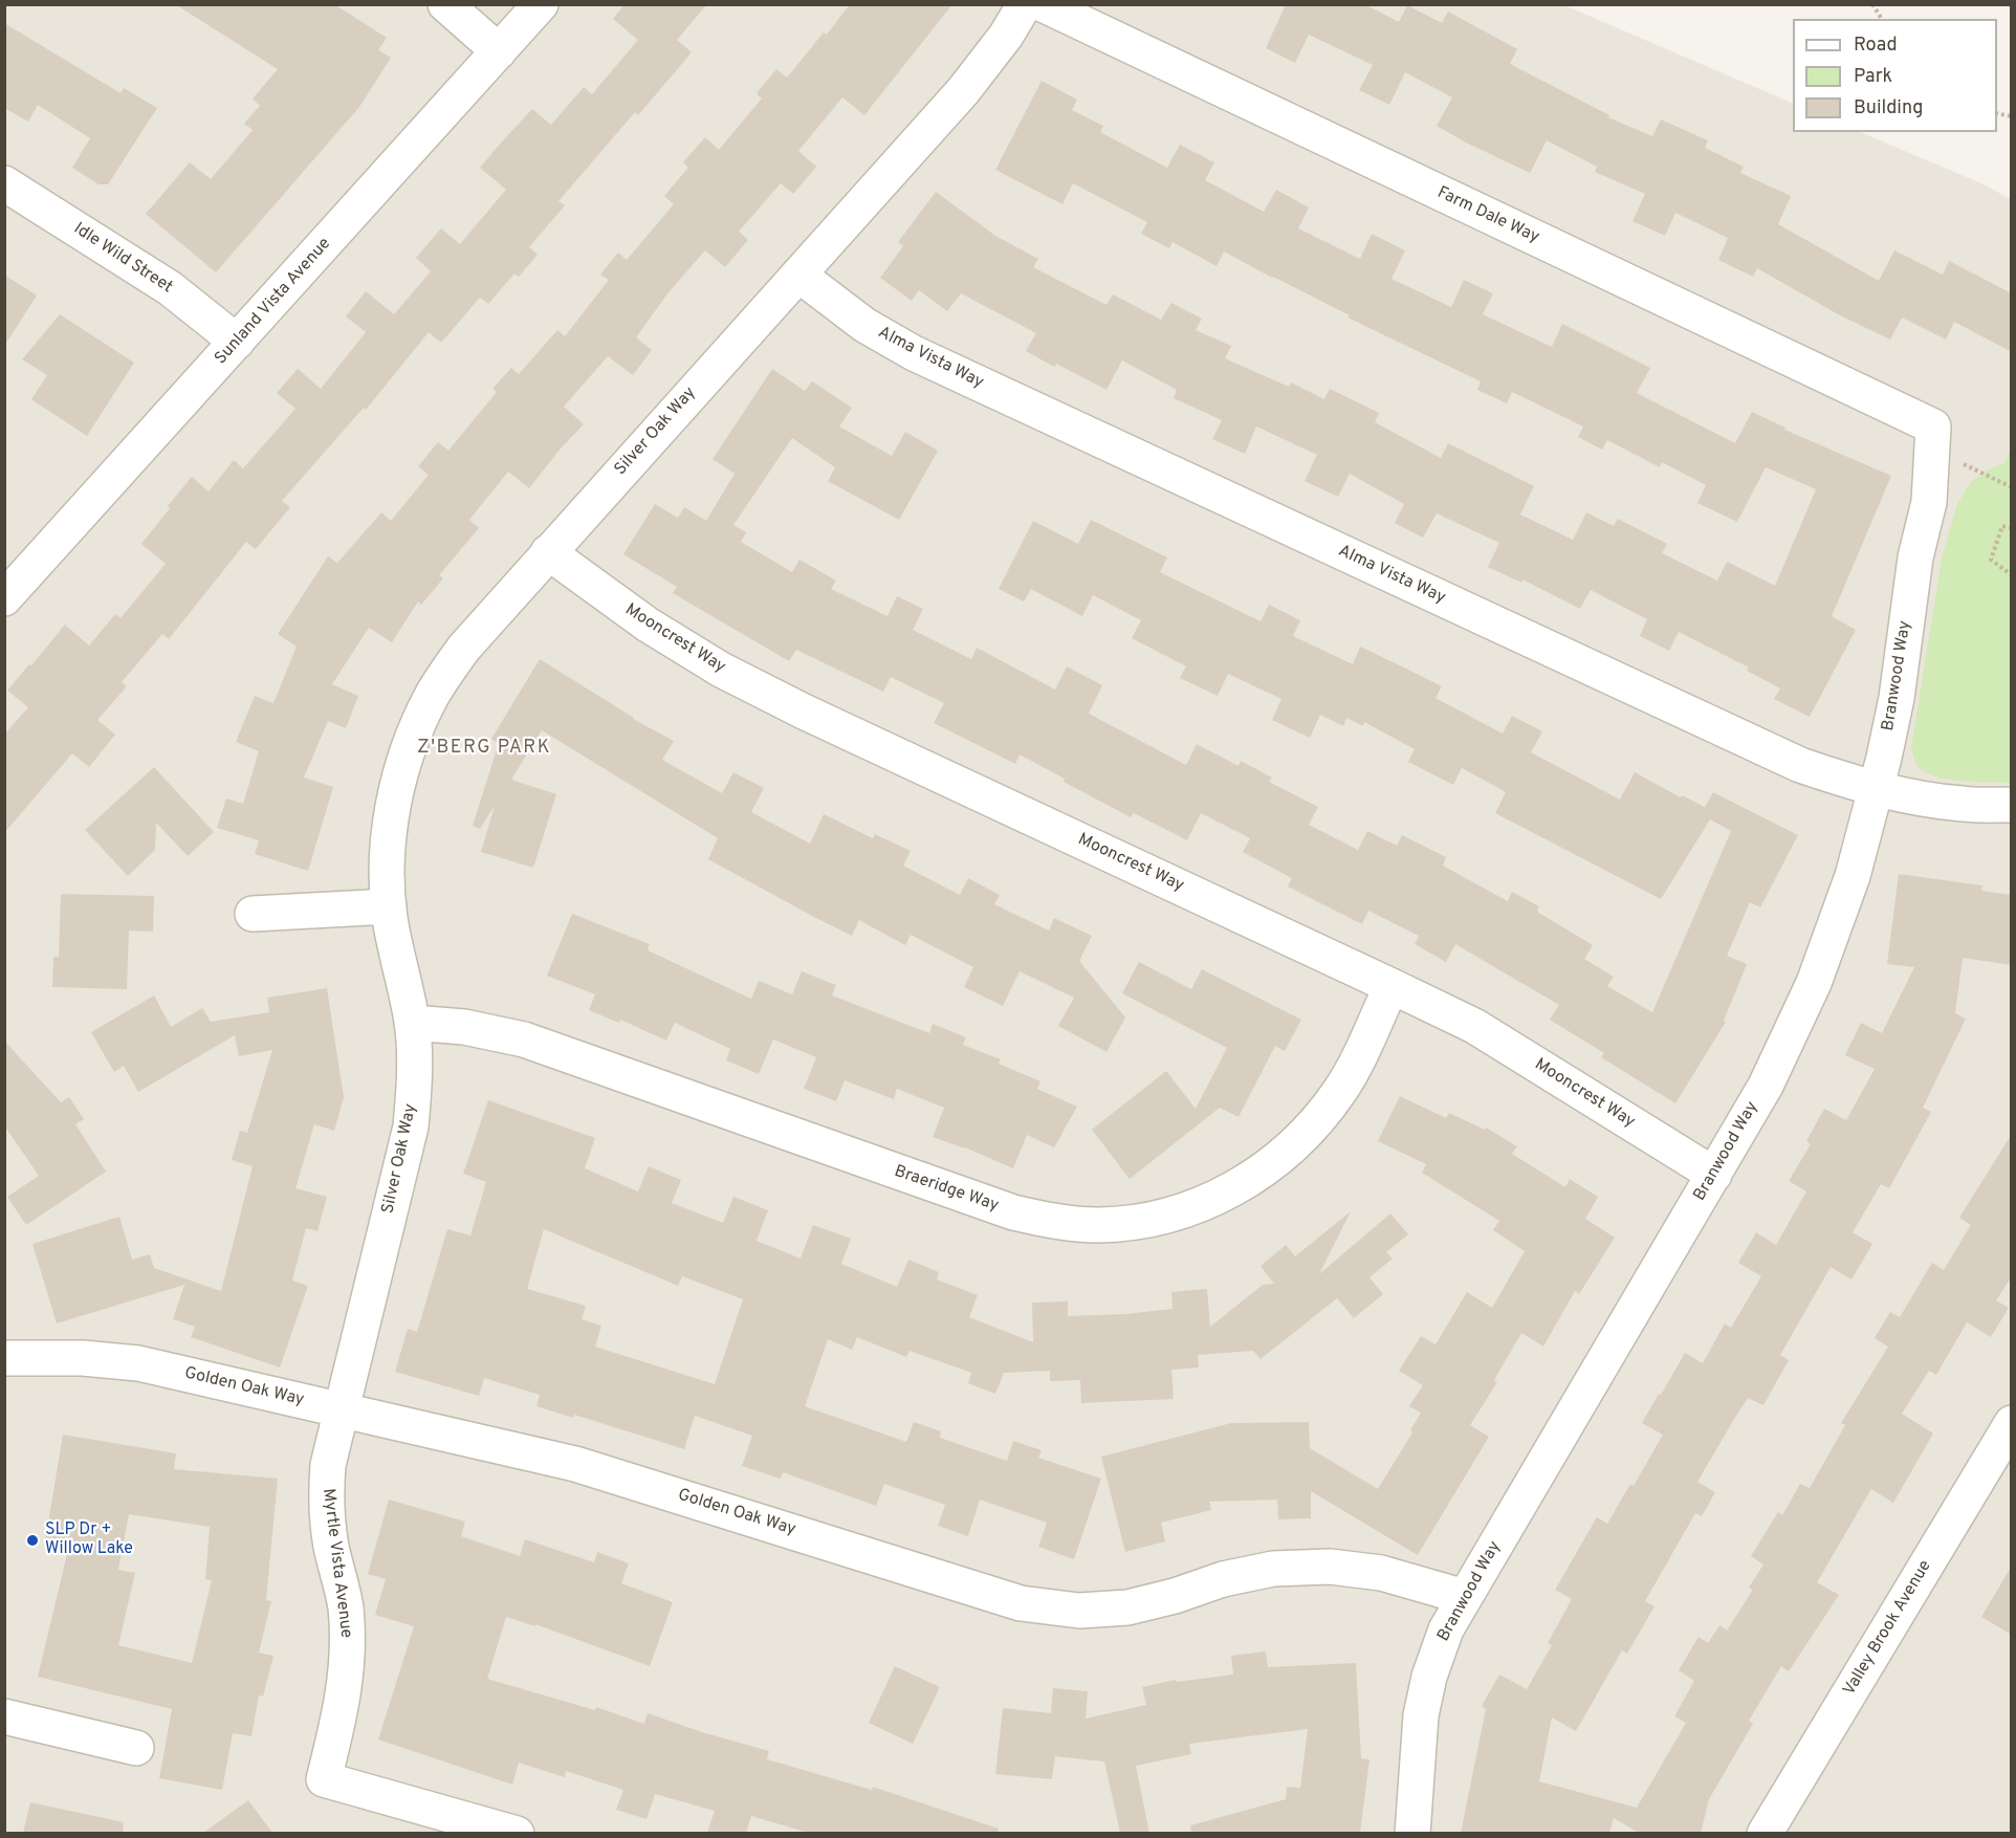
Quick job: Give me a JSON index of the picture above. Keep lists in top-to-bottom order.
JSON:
{
  "streets": {
    "street": [
      "Farm Dale Way",
      "Idle Wild Street",
      "Sunland Vista Avenue",
      "Alma Vista Way",
      "Silver Oak Way",
      "Mooncrest Way",
      "Branwood Way",
      "Braeridge Way",
      "Golden Oak Way",
      "Myrtle Vista Avenue",
      "Valley Brook Avenue"
    ]
  },
  "crossings": [
    ["Farm Dale Way", "Branwood Way"],
    ["Idle Wild Street", "Sunland Vista Avenue"],
    ["Alma Vista Way", "Silver Oak Way"],
    ["Alma Vista Way", "Branwood Way"],
    ["Silver Oak Way", "Mooncrest Way"],
    ["Silver Oak Way", "Braeridge Way"],
    ["Silver Oak Way", "Golden Oak Way"],
    ["Silver Oak Way", "Myrtle Vista Avenue"],
    ["Mooncrest Way", "Branwood Way"],
    ["Mooncrest Way", "Braeridge Way"],
    ["Branwood Way", "Golden Oak Way"],
    ["Golden Oak Way", "Myrtle Vista Avenue"]
  ],
  "districts": ["Z'BERG PARK"],
  "places": ["SLP Dr + Willow Lake"],
  "legend": ["Road", "Park", "Building"]
}
